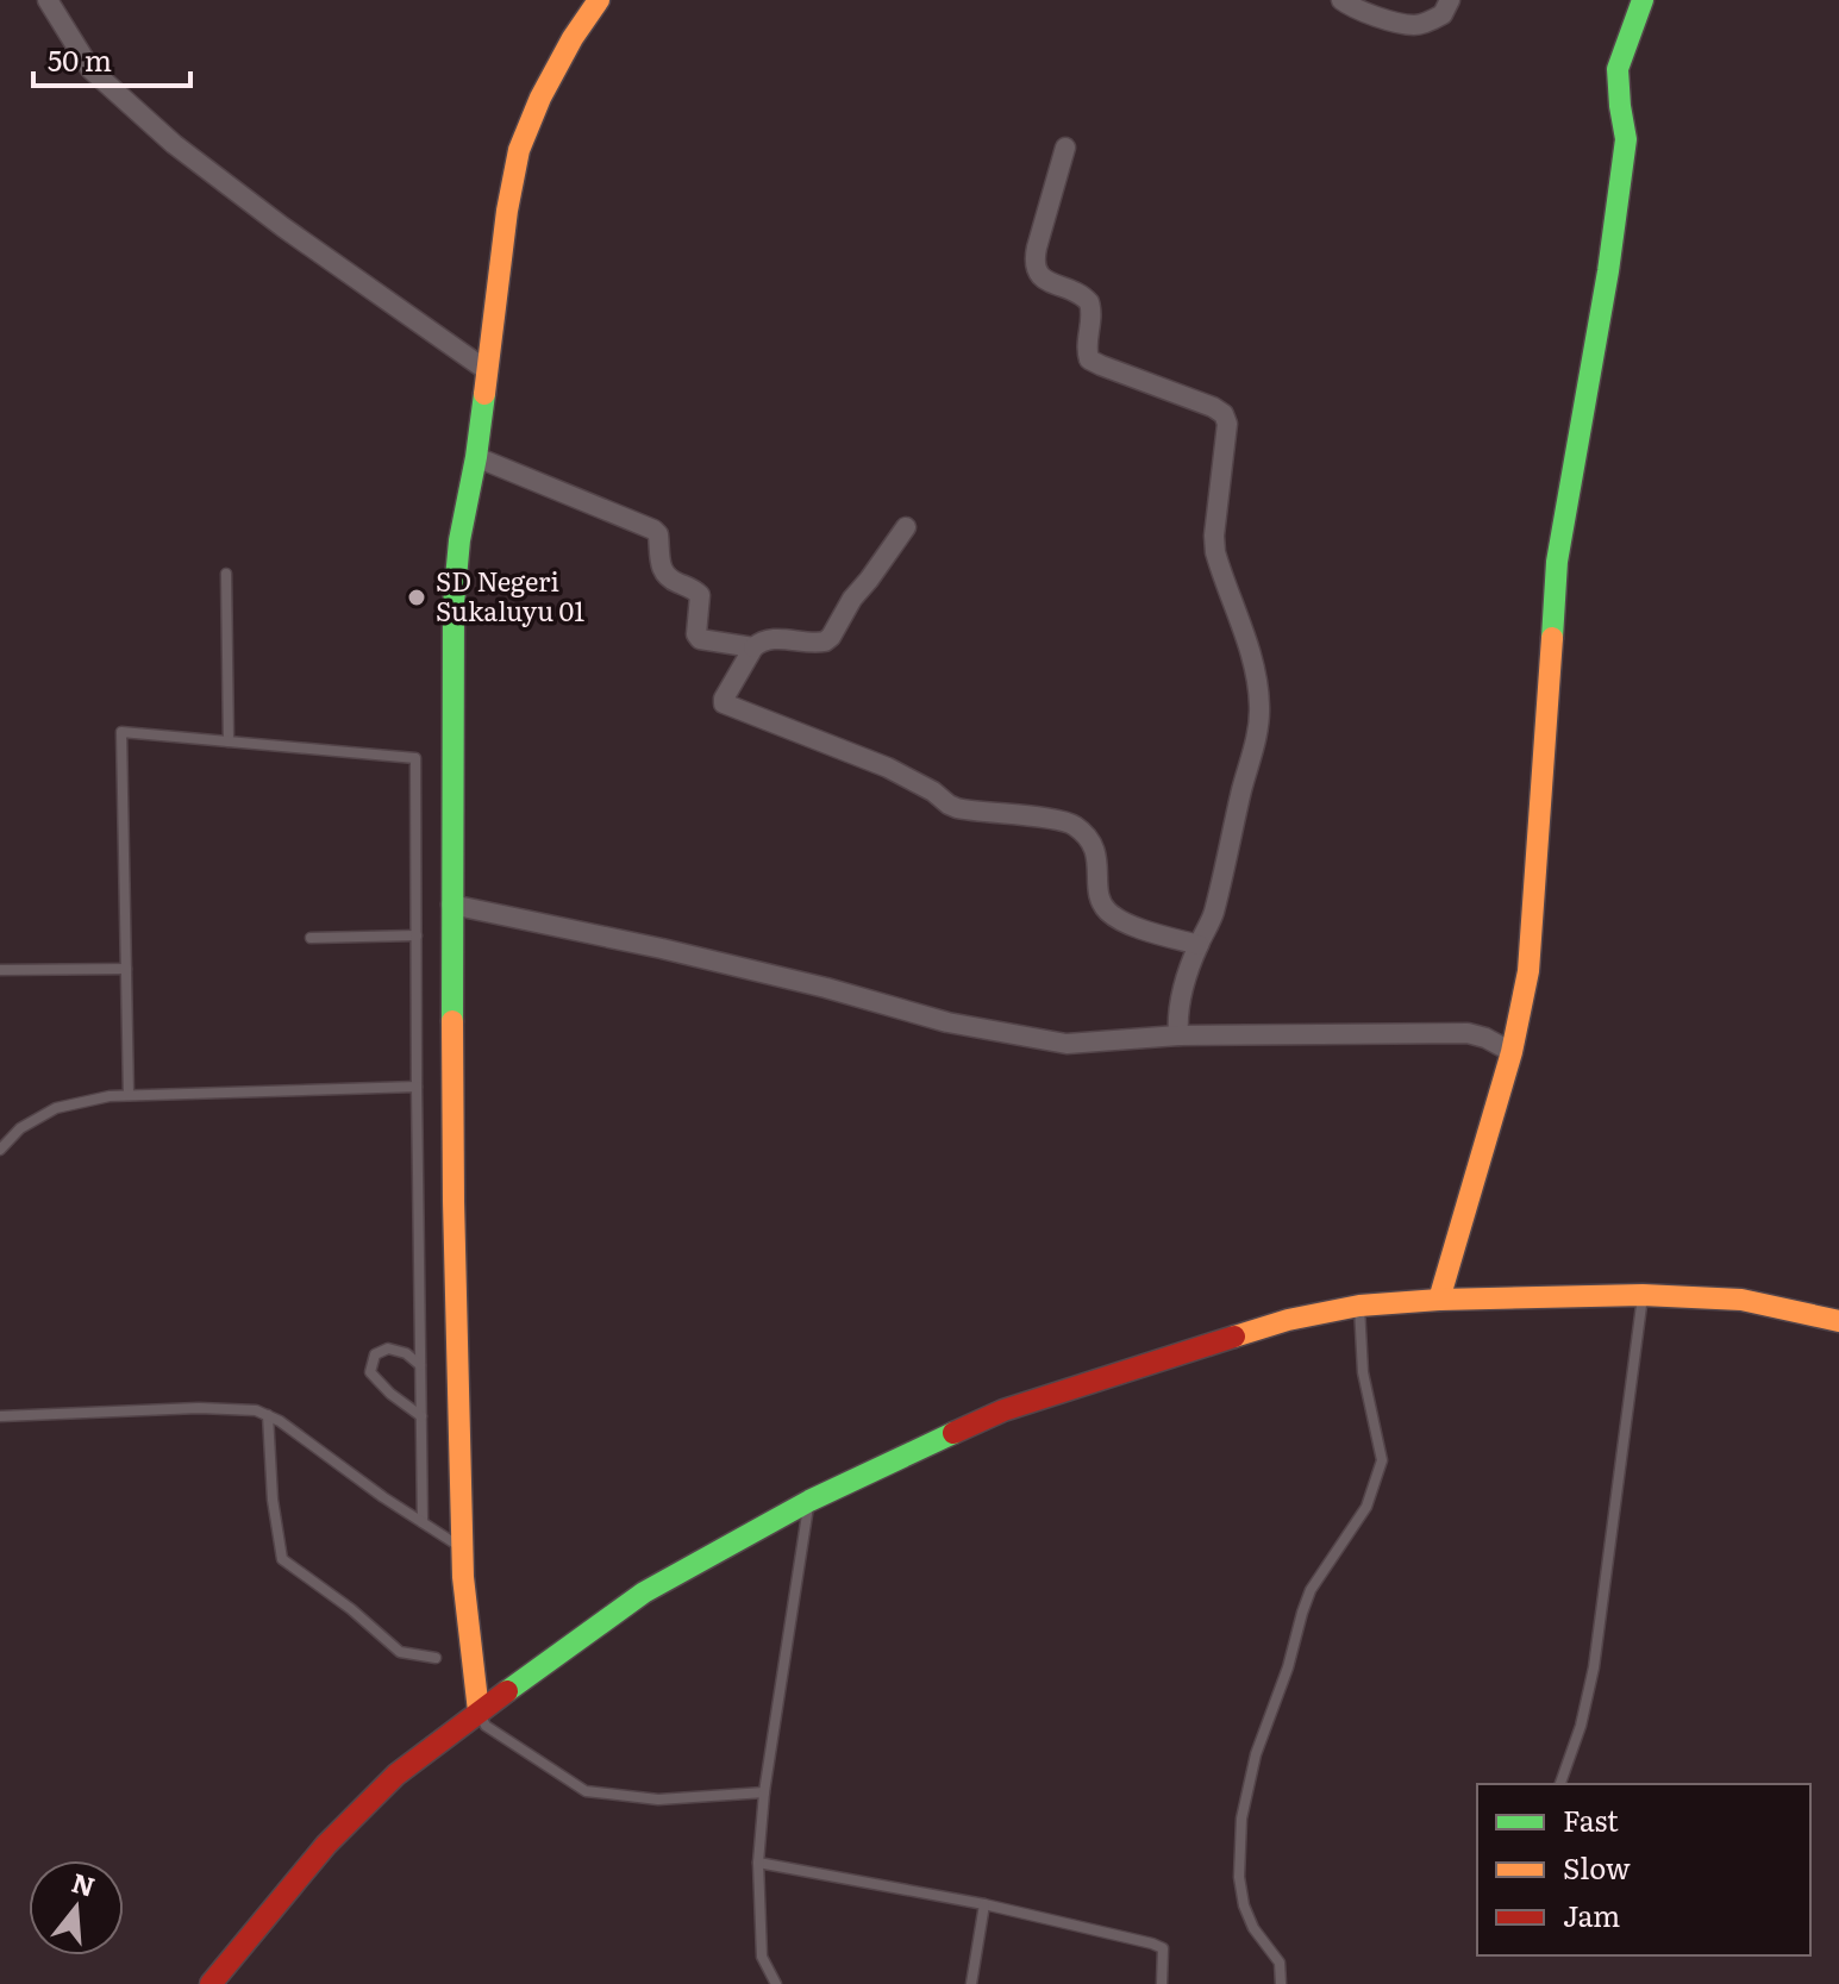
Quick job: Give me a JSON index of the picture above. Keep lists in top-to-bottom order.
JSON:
{
  "places": ["SD Negeri Sukaluyu 01"],
  "legend": ["Fast", "Slow", "Jam"],
  "scale_bar": "50 m",
  "north": "top"
}
